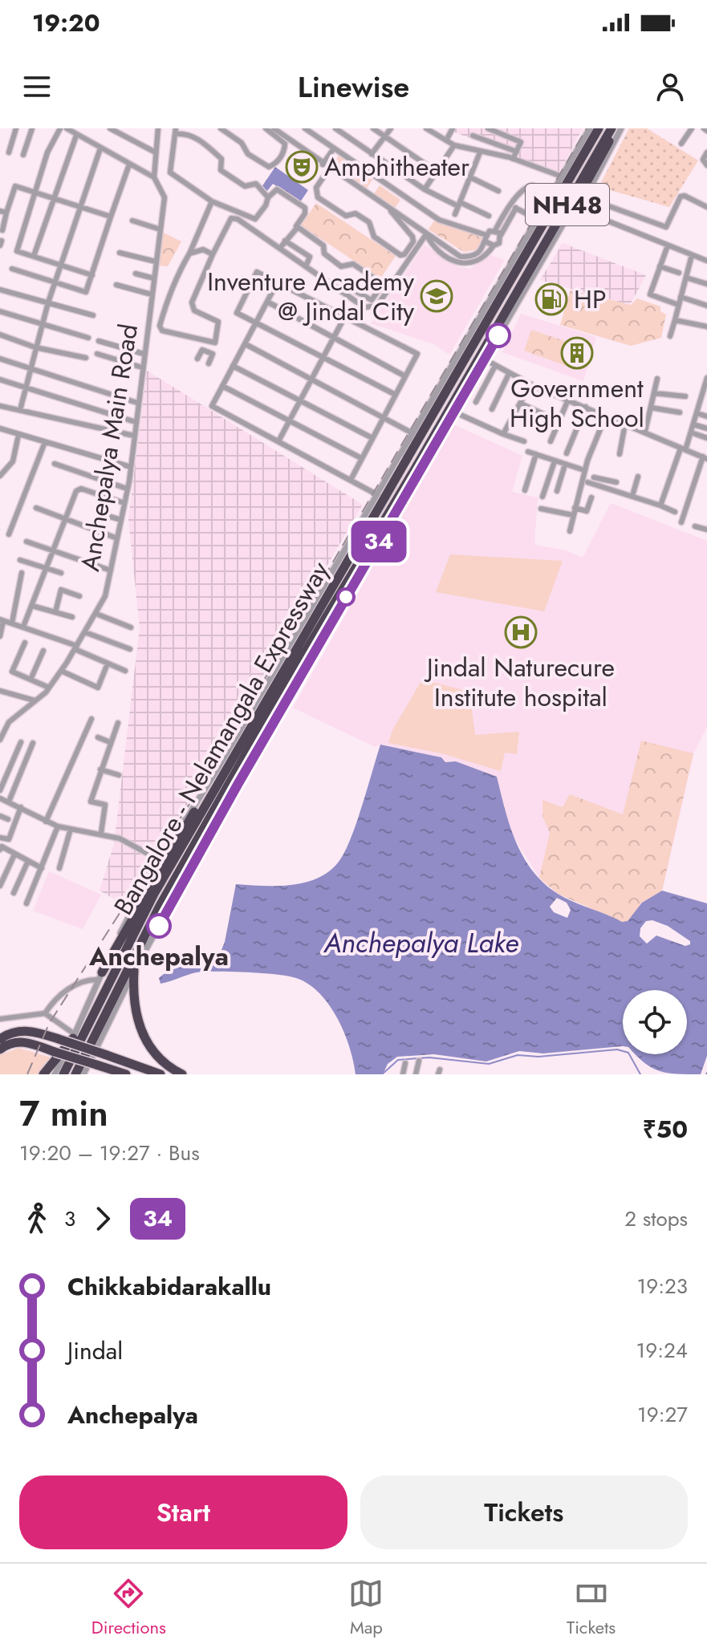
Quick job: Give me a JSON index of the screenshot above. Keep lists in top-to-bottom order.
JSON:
{
  "streets": {
    "highway": ["NH48", "Bangalore - Nelamangala Expressway"],
    "street": ["Anchepalya Main Road"]
  },
  "water": ["Anchepalya Lake"],
  "places": {
    "theatre": ["Amphitheater"],
    "school or university": ["Inventure Academy @ Jindal City"],
    "fuel station": ["HP"],
    "building": ["Government High School"],
    "hospital": ["Jindal Naturecure Institute hospital"],
    "other": ["Anchepalya"]
  },
  "lines": ["bus line 34"],
  "page": {
    "status": "19:20",
    "header": "Linewise",
    "on_map": "34",
    "heading": ["7 min", "19:20 – 19:27 · Bus", "₹50"],
    "legs": ["3", "34", "2 stops"],
    "list": [
      {
        "name": "Chikkabidarakallu",
        "value": "19:23"
      },
      {
        "name": "Jindal",
        "value": "19:24"
      },
      {
        "name": "Anchepalya",
        "value": "19:27"
      }
    ],
    "buttons": ["Start", "Tickets"],
    "tabs": ["Directions", "Map", "Tickets"]
  }
}
